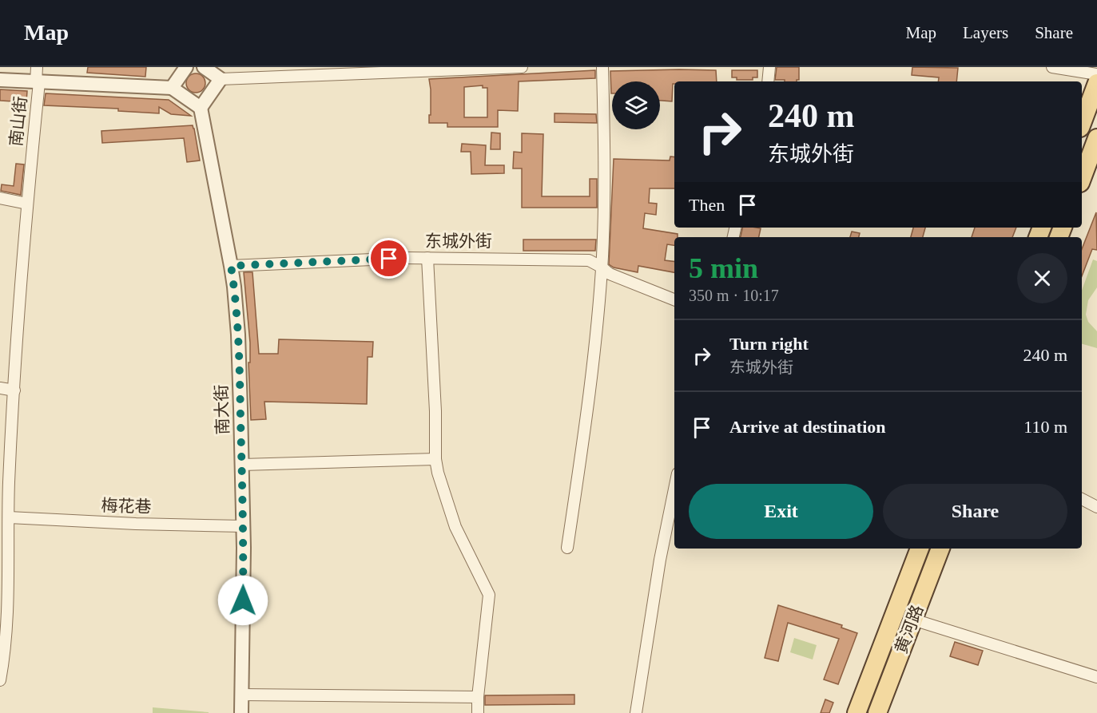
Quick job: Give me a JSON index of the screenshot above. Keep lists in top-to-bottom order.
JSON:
{
  "streets": {
    "main road": ["黄河路"],
    "street": [
      "南山街",
      "东城外街",
      "南大街",
      "梅花巷"
    ]
  },
  "crossings": [
    ["南山街", "梅花巷"],
    ["东城外街", "南大街"],
    ["南大街", "梅花巷"]
  ],
  "page": {
    "header": "Map",
    "nav": ["Map", "Layers", "Share"],
    "turn": ["240 m", "东城外街"],
    "then": "Then",
    "heading": ["5 min", "350 m · 10:17"],
    "list": [
      {
        "name": "Turn right",
        "note": "东城外街",
        "value": "240 m"
      },
      {
        "name": "Arrive at destination",
        "value": "110 m"
      }
    ],
    "buttons": ["Exit", "Share"]
  }
}
